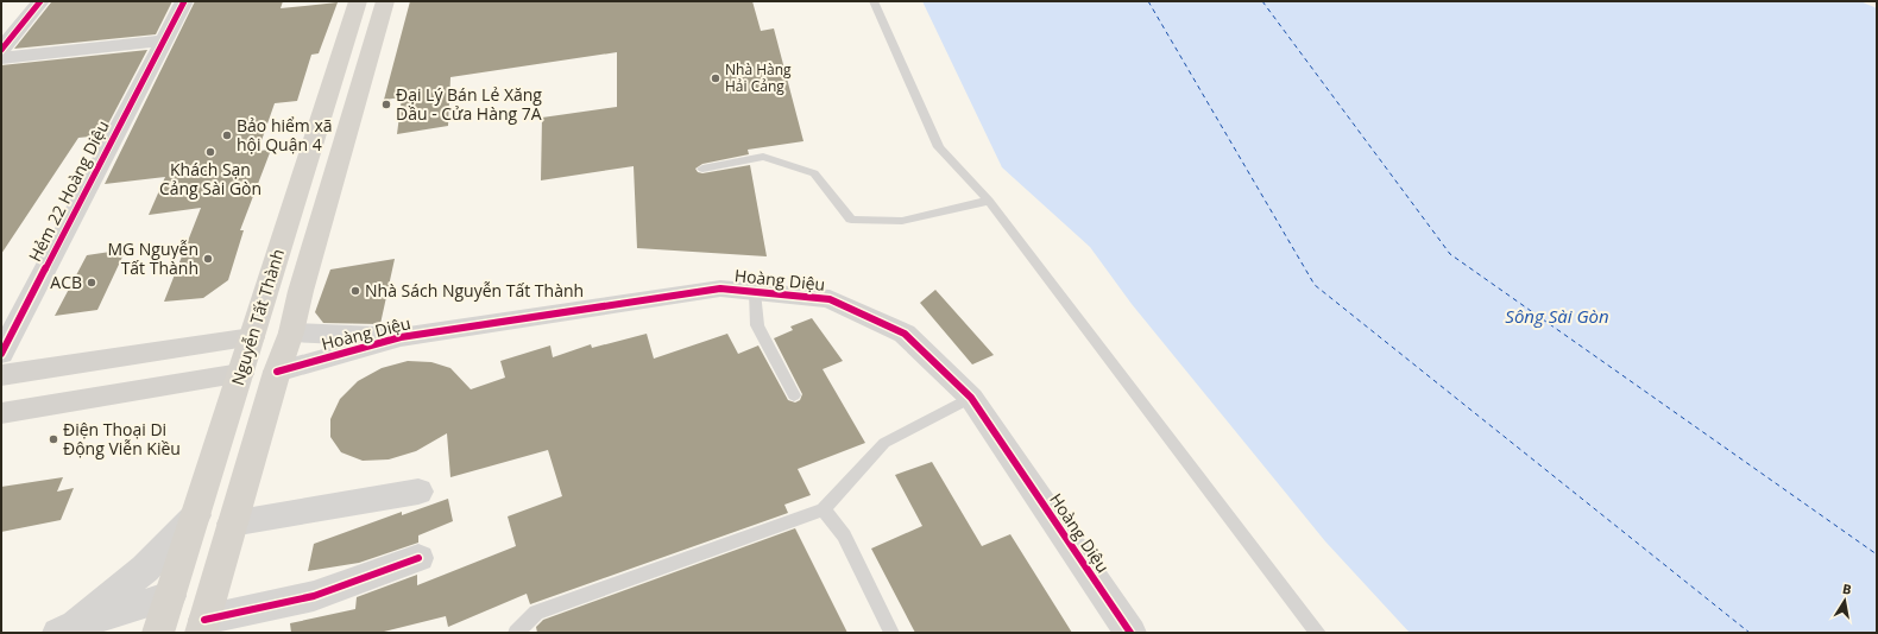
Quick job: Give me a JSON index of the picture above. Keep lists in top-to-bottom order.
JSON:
{
  "streets": {
    "main road": ["Nguyễn Tất Thành"],
    "street": ["Hẻm 22 Hoàng Diệu", "Hoàng Diệu"]
  },
  "crossings": [
    ["Hoàng Diệu", "Nguyễn Tất Thành"]
  ],
  "water": ["Sông Sài Gòn"],
  "places": [
    "Nhà Hàng Hải Cảng",
    "Đại Lý Bán Lẻ Xăng Dầu - Cửa Hàng 7A",
    "Bảo hiểm xã hội Quận 4",
    "Khách Sạn Cảng Sài Gòn",
    "MG Nguyễn Tất Thành",
    "ACB",
    "Nhà Sách Nguyễn Tất Thành",
    "Điện Thoại Di Động Viễn Kiều"
  ],
  "north": "top"
}
